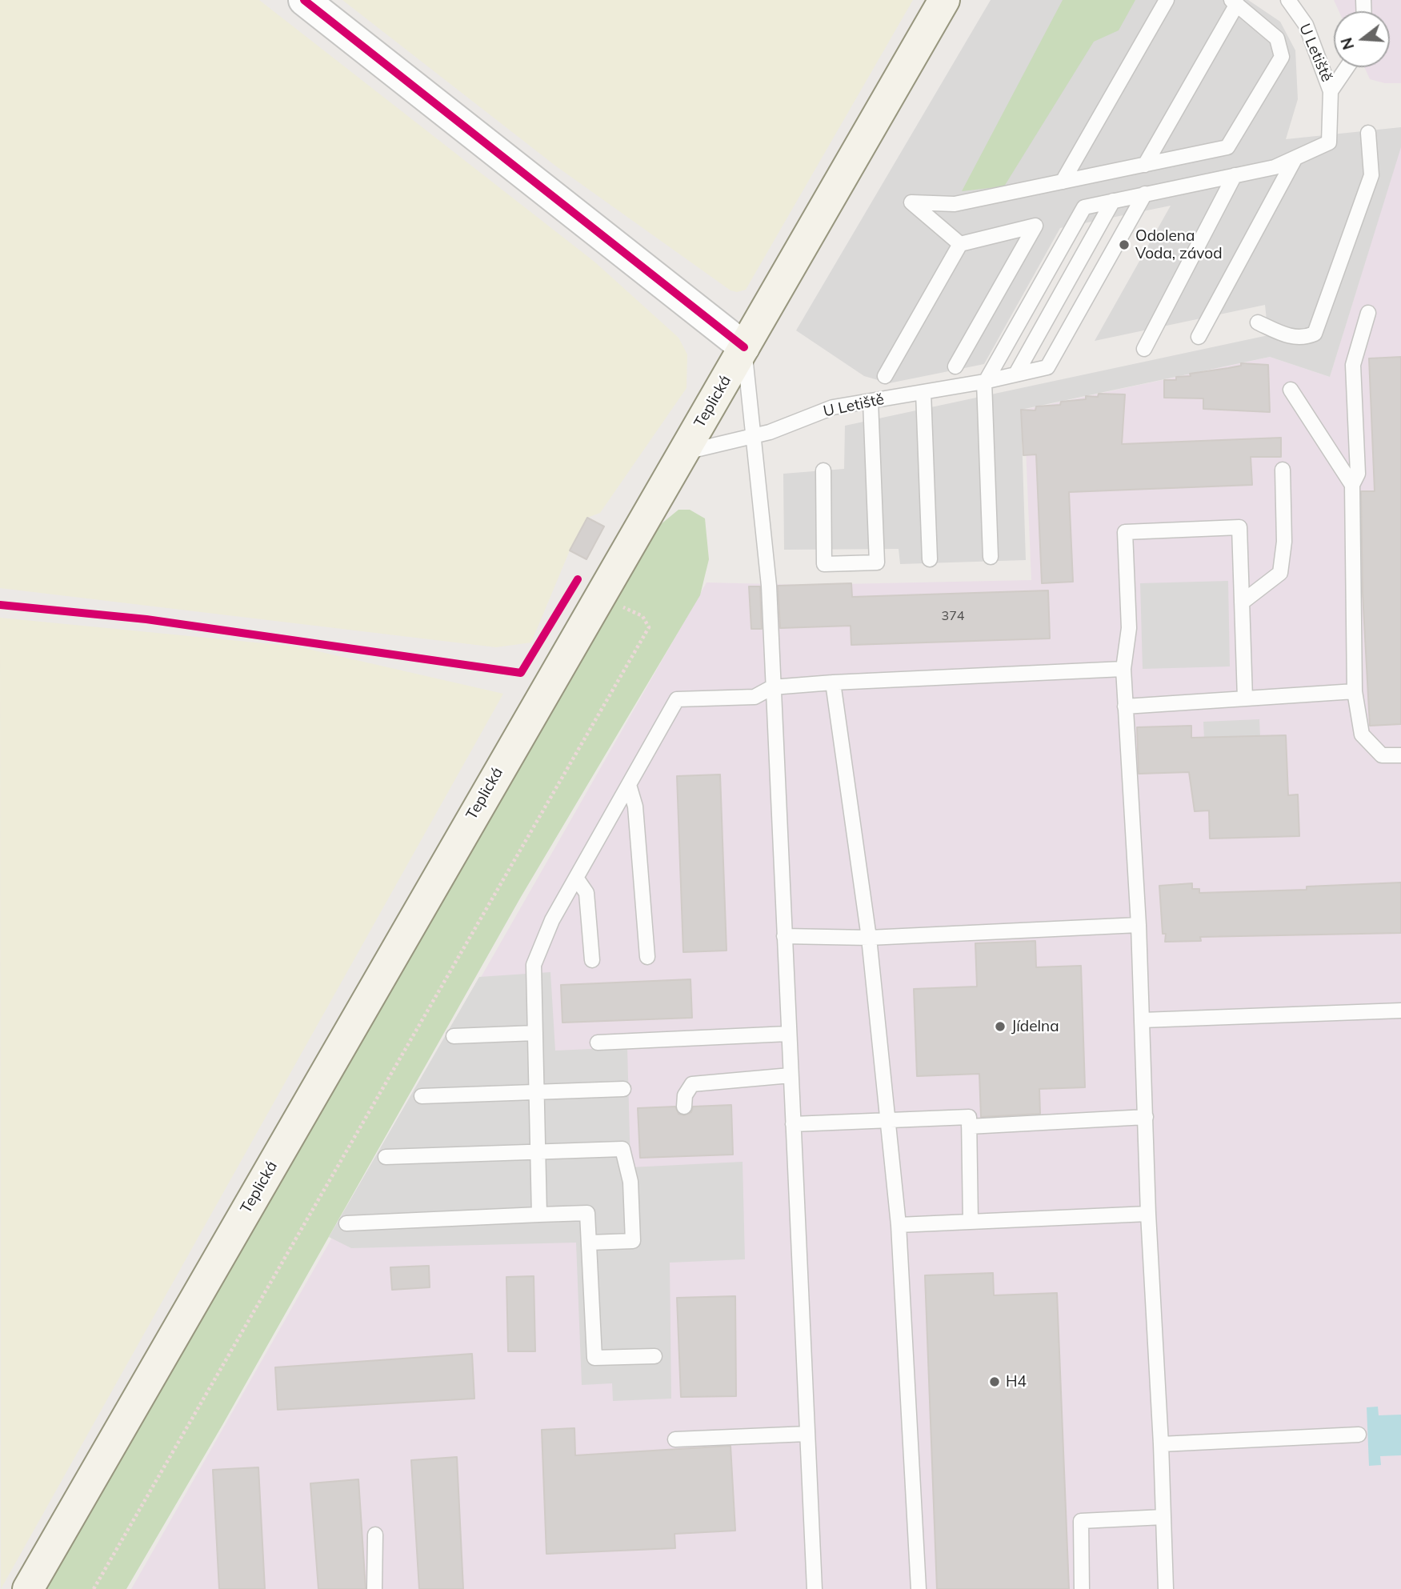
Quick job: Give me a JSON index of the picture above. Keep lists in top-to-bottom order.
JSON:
{
  "streets": {
    "main road": ["Teplická"],
    "lane": ["U Letiště"]
  },
  "crossings": [
    ["U Letiště", "Teplická"]
  ],
  "places": ["Odolena Voda, závod", "Jídelna", "H4"],
  "house_numbers": ["374"],
  "north": "left"
}
